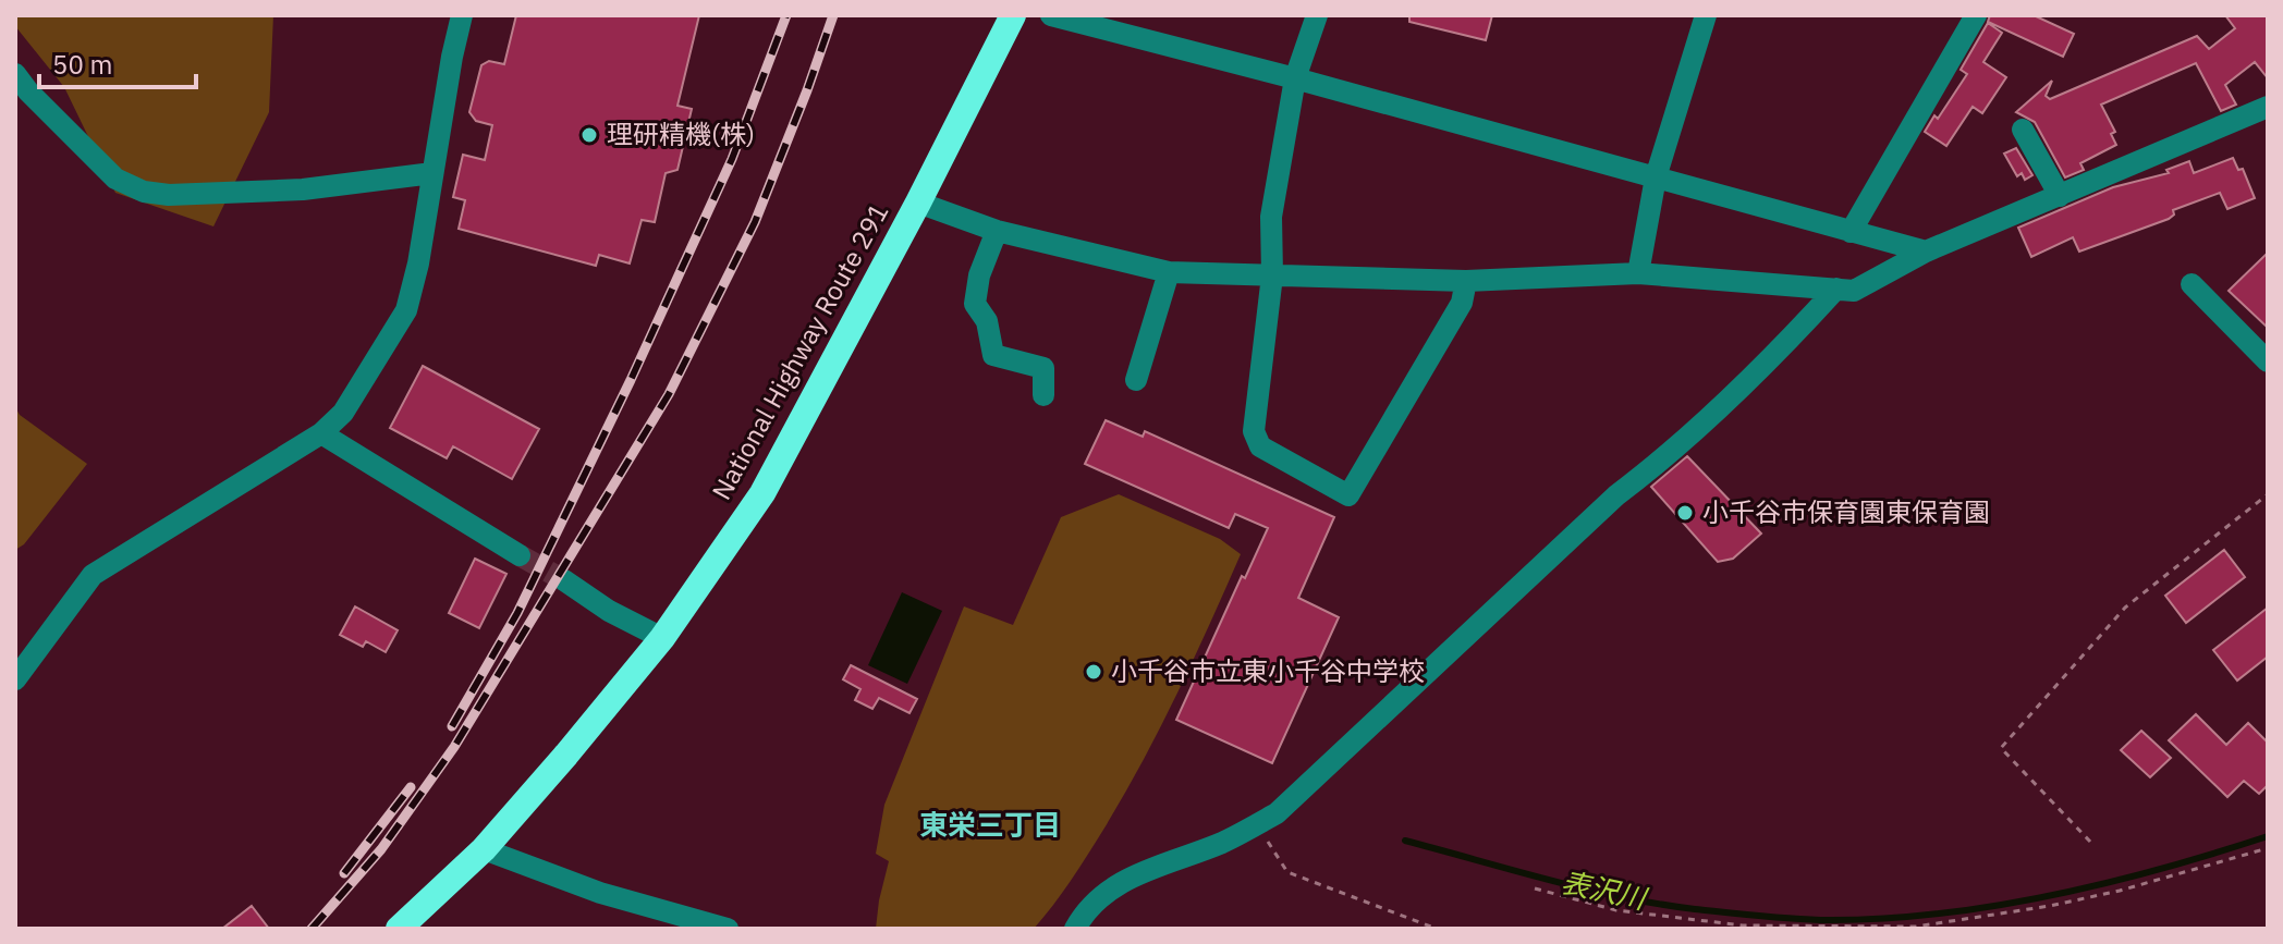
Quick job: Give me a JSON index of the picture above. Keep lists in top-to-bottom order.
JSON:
{
  "streets": {
    "highway": ["National Highway Route 291"]
  },
  "districts": ["東栄三丁目"],
  "water": ["表沢川"],
  "places": ["理研精機(株)", "小千谷市保育園東保育園", "小千谷市立東小千谷中学校"],
  "scale_bar": "50 m"
}
